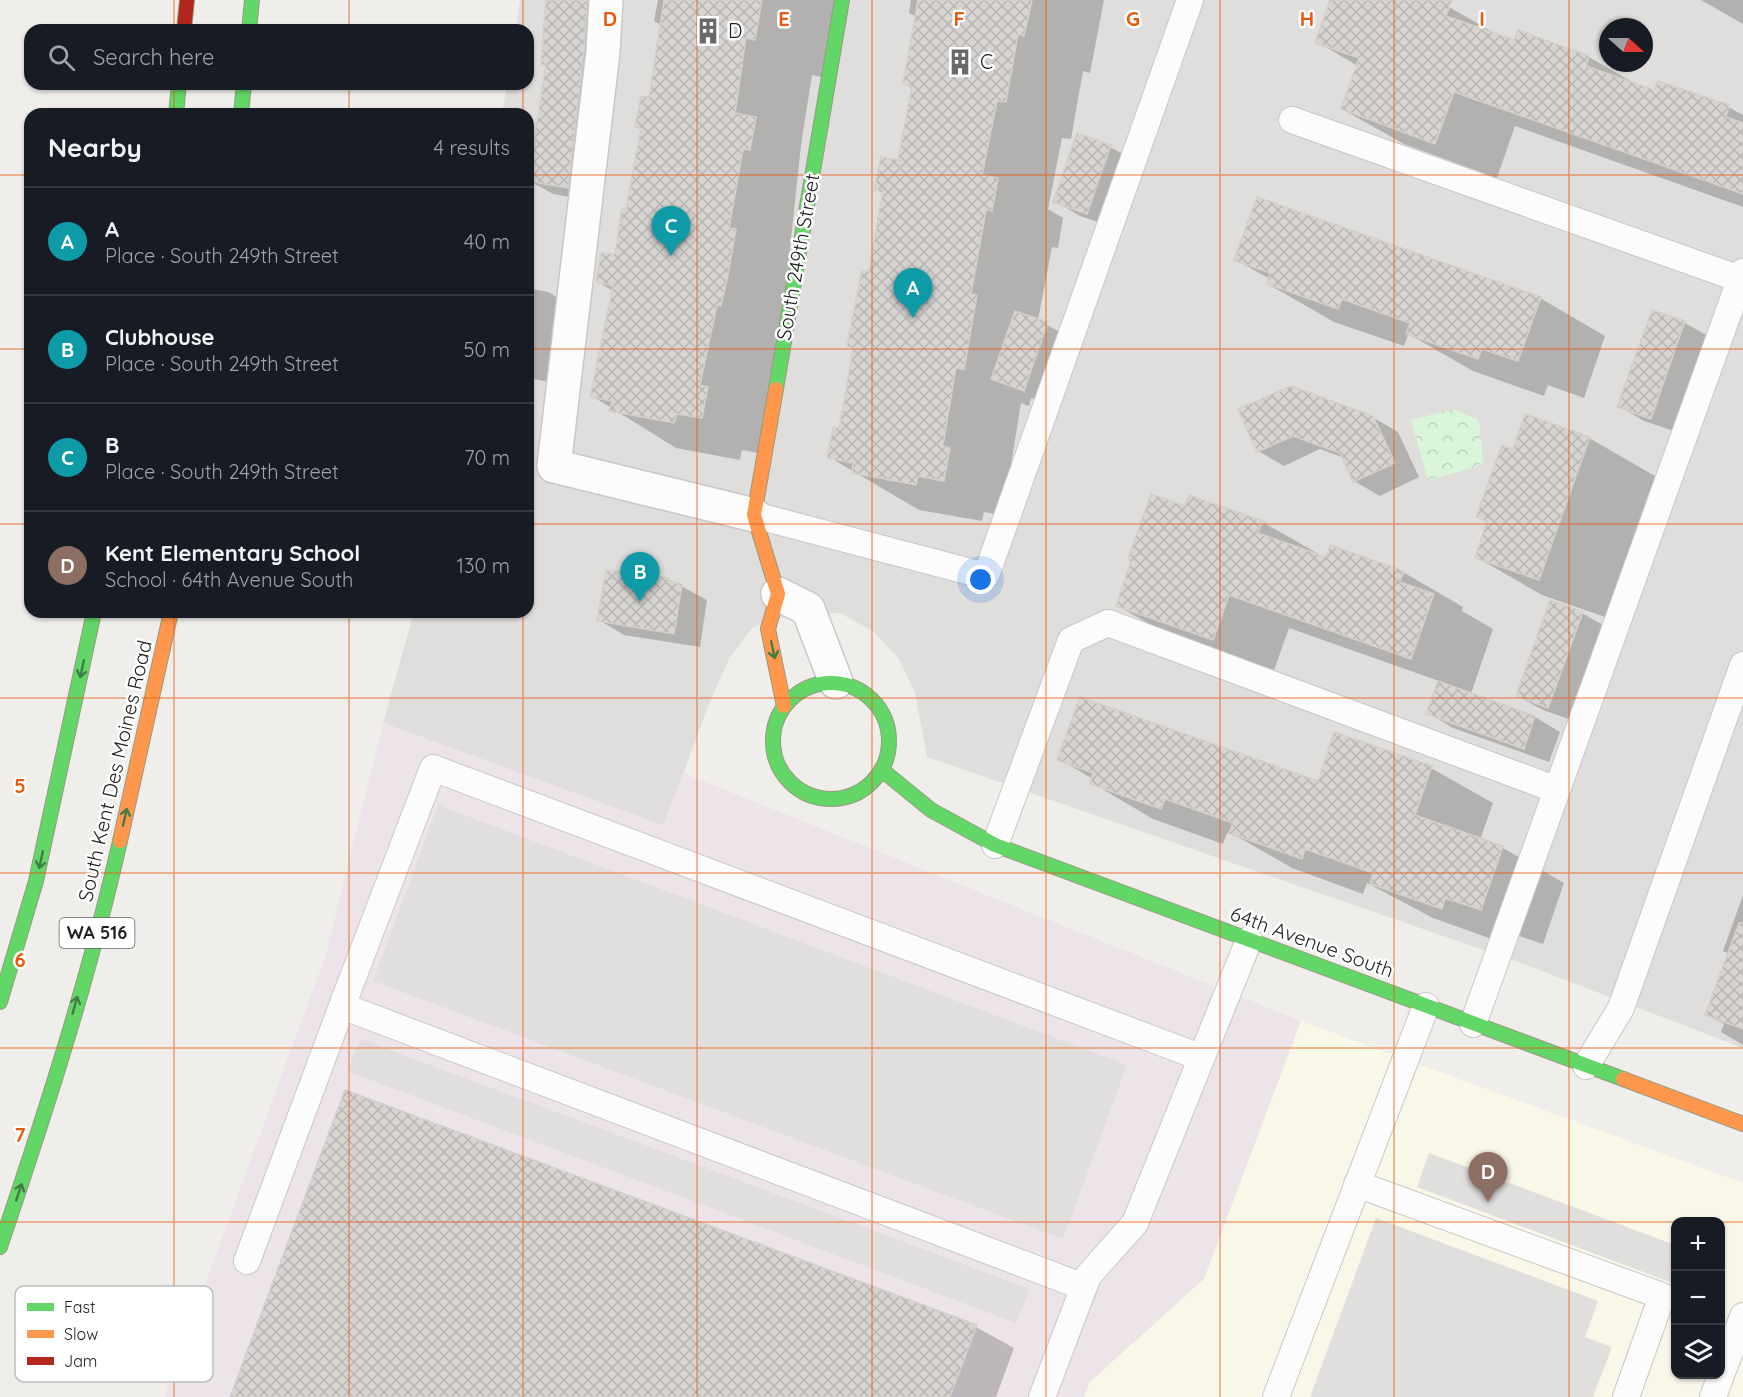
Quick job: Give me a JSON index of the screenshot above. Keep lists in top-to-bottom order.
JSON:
{
  "streets": {
    "main road": [
      "South 249th Street",
      "South Kent Des Moines Road",
      "WA 516",
      "64th Avenue South"
    ]
  },
  "places": {
    "building": ["D", "C"]
  },
  "legend": ["Fast", "Slow", "Jam"],
  "north": "right",
  "page": {
    "search": "Search here",
    "heading": ["Nearby", "4 results"],
    "list": [
      {
        "mark": "A",
        "name": "A",
        "note": "Place · South 249th Street",
        "value": "40 m"
      },
      {
        "mark": "B",
        "name": "Clubhouse",
        "note": "Place · South 249th Street",
        "value": "50 m"
      },
      {
        "mark": "C",
        "name": "B",
        "note": "Place · South 249th Street",
        "value": "70 m"
      },
      {
        "mark": "D",
        "name": "Kent Elementary School",
        "note": "School · 64th Avenue South",
        "value": "130 m"
      }
    ],
    "pins": [
      "C",
      "A",
      "B",
      "D"
    ],
    "map_buttons": ["+", "−"]
  },
  "grid": {
    "columns": [
      "D",
      "E",
      "F",
      "G",
      "H",
      "I"
    ],
    "rows": ["5", "6", "7"]
  }
}
